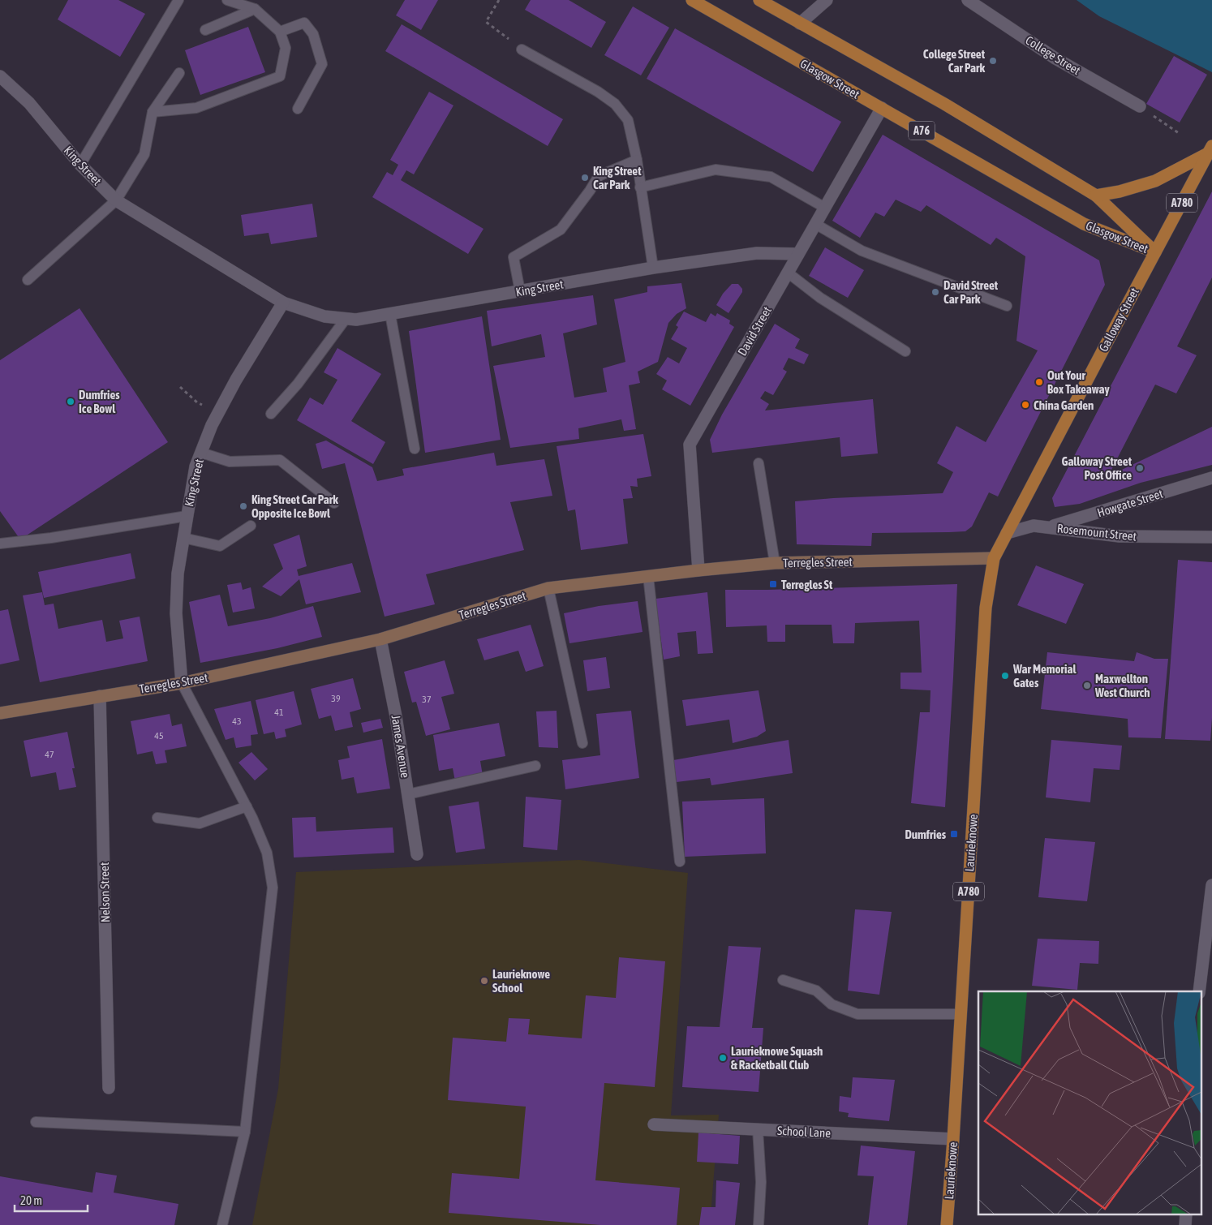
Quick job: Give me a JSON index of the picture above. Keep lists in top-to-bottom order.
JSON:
{
  "streets": {
    "main road": [
      "Glasgow Street",
      "A76",
      "A780",
      "Galloway Street",
      "Laurieknowe"
    ],
    "street": [
      "College Street",
      "King Street",
      "David Street",
      "Howgate Street",
      "Rosemount Street",
      "Terregles Street",
      "James Avenue",
      "Nelson Street",
      "School Lane"
    ]
  },
  "crossings": [
    ["Glasgow Street", "Galloway Street"],
    ["Glasgow Street", "David Street"],
    ["King Street", "David Street"],
    ["King Street", "Terregles Street"],
    ["Galloway Street", "Rosemount Street"],
    ["Galloway Street", "Terregles Street"],
    ["Galloway Street", "Laurieknowe"],
    ["David Street", "Terregles Street"],
    ["Howgate Street", "Rosemount Street"],
    ["Terregles Street", "James Avenue"],
    ["Terregles Street", "Laurieknowe"],
    ["Terregles Street", "Nelson Street"],
    ["Laurieknowe", "School Lane"]
  ],
  "places": {
    "other": [
      "College Street Car Park",
      "King Street Car Park",
      "David Street Car Park",
      "Out Your Box Takeaway",
      "Dumfries Ice Bowl",
      "China Garden",
      "Galloway Street Post Office",
      "King Street Car Park Opposite Ice Bowl",
      "War Memorial Gates",
      "Maxwellton West Church",
      "Laurieknowe School",
      "Laurieknowe Squash & Racketball Club"
    ],
    "transit": ["Terregles St", "Dumfries"]
  },
  "house_numbers": [
    "39",
    "37",
    "41",
    "43",
    "45",
    "47"
  ],
  "scale_bar": "20 m"
}
